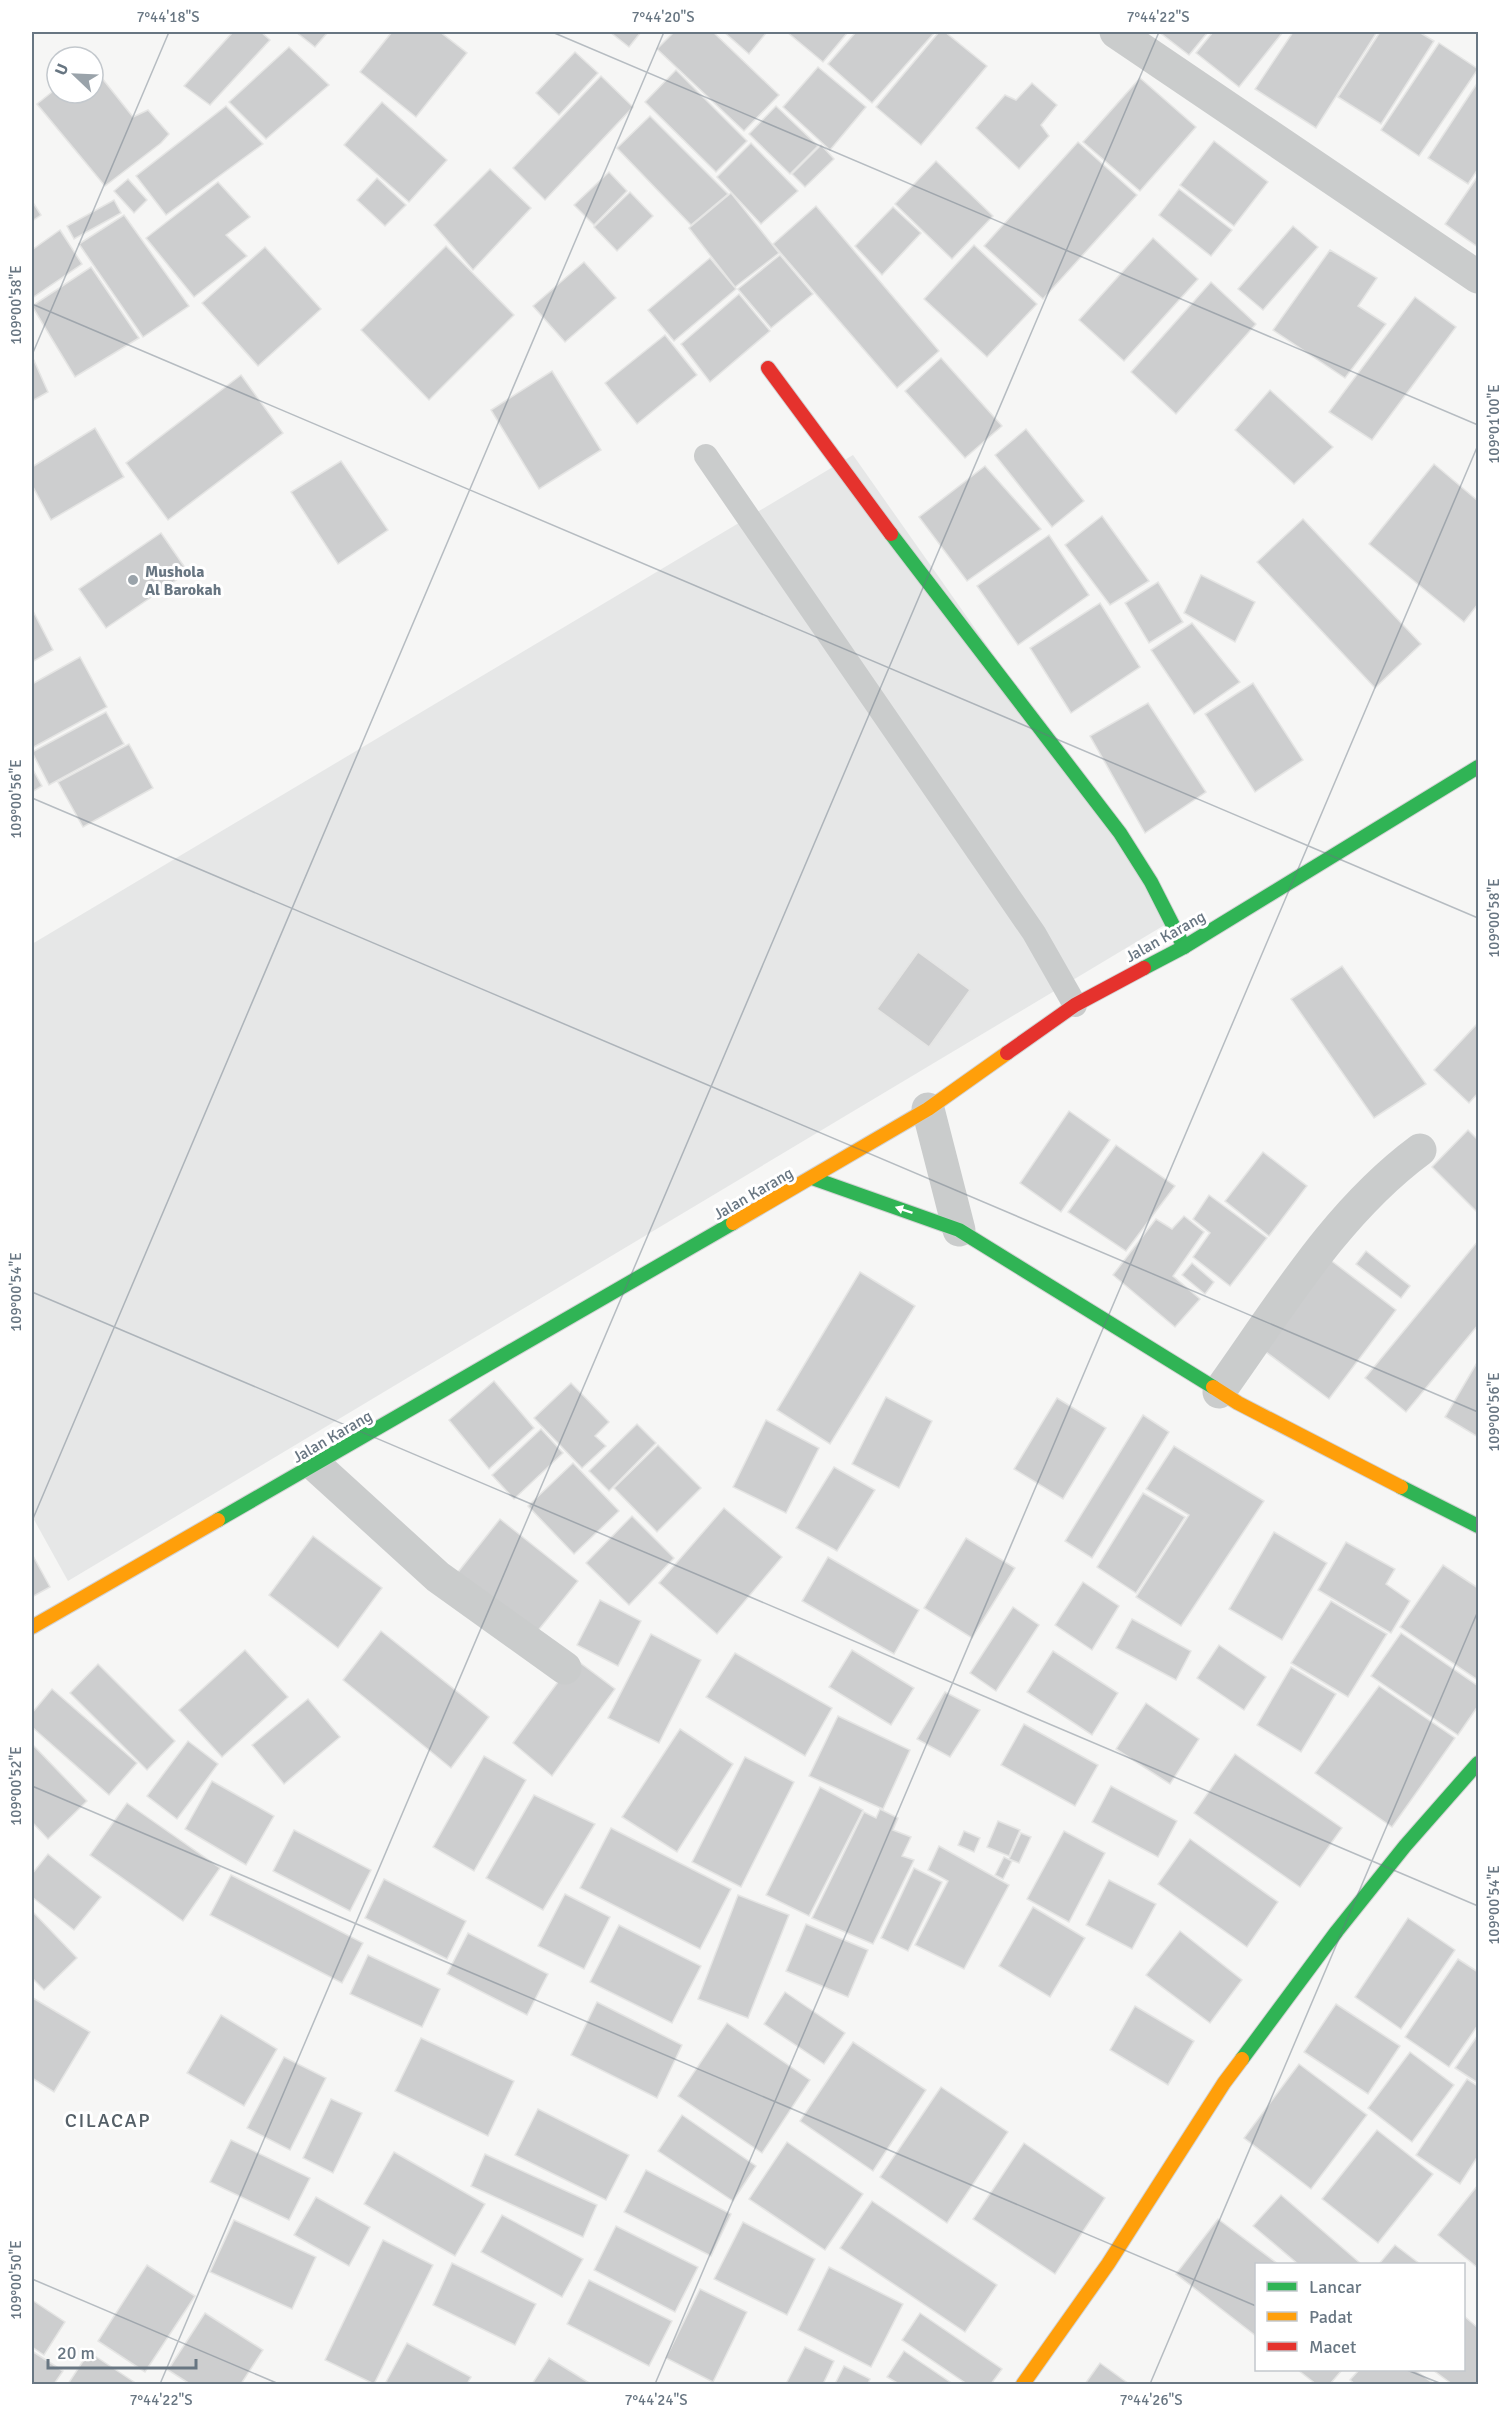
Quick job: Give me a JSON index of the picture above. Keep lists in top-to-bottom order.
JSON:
{
  "streets": {
    "street": ["Jalan Karang"]
  },
  "districts": ["CILACAP"],
  "places": ["Mushola Al Barokah"],
  "legend": ["Lancar", "Padat", "Macet"],
  "scale_bar": "20 m",
  "north": "top left",
  "coordinates": [
    "7°44'18\"S",
    "7°44'20\"S",
    "7°44'22\"S",
    "109°00'58\"E",
    "109°01'00\"E",
    "109°00'56\"E",
    "109°00'54\"E",
    "109°00'52\"E",
    "109°00'50\"E",
    "7°44'24\"S",
    "7°44'26\"S"
  ]
}
